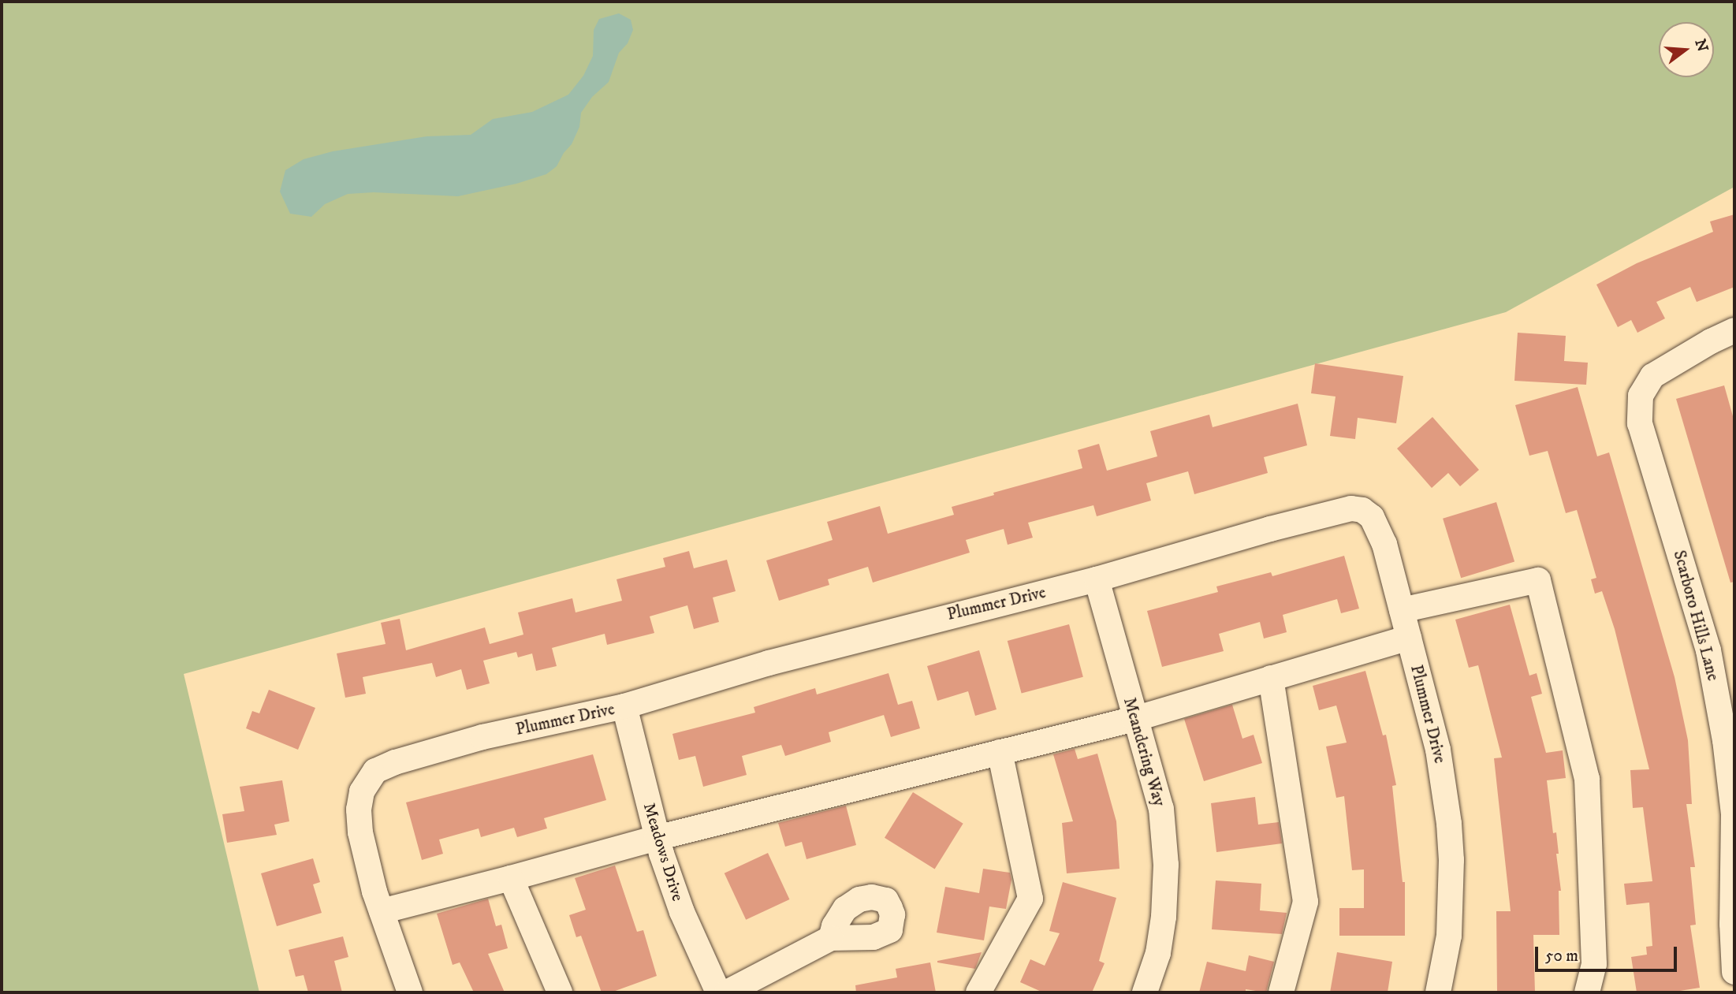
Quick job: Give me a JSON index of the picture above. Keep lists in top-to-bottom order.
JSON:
{
  "streets": {
    "street": [
      "Plummer Drive",
      "Scarboro Hills Lane",
      "Meandering Way",
      "Meadows Drive"
    ]
  },
  "crossings": [
    ["Plummer Drive", "Meandering Way"],
    ["Plummer Drive", "Meadows Drive"]
  ],
  "scale_bar": "50 m",
  "north": "right"
}
